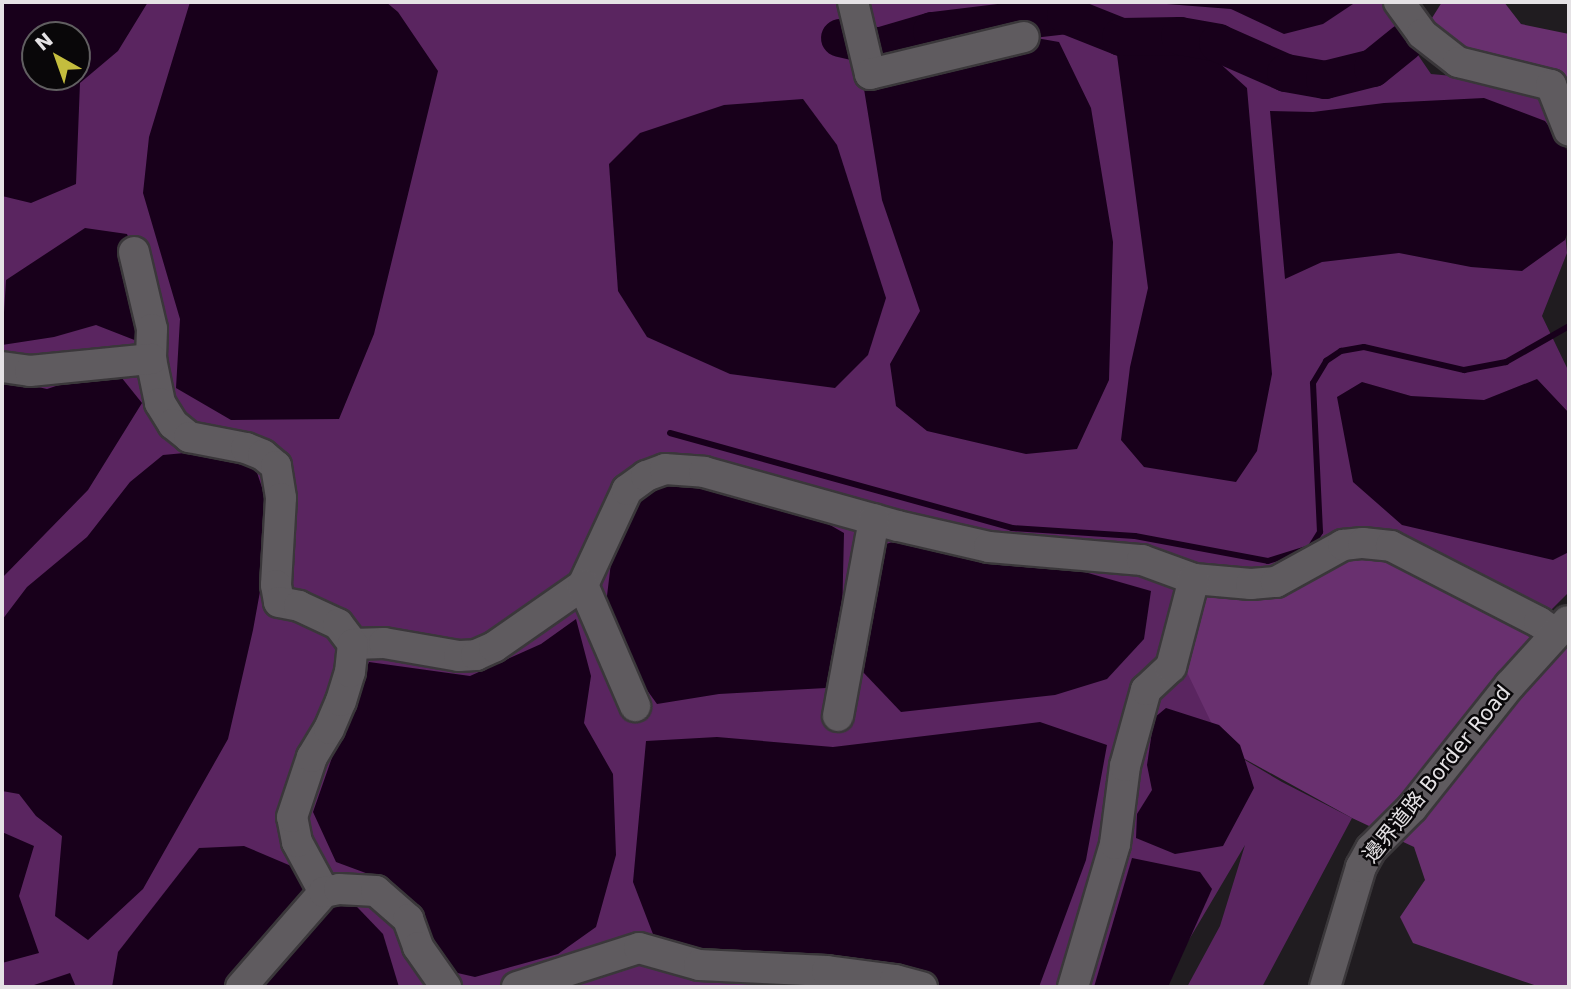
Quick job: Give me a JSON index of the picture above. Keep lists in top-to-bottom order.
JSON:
{
  "streets": {
    "street": ["邊界道路 Border Road"]
  },
  "north": "top left"
}
